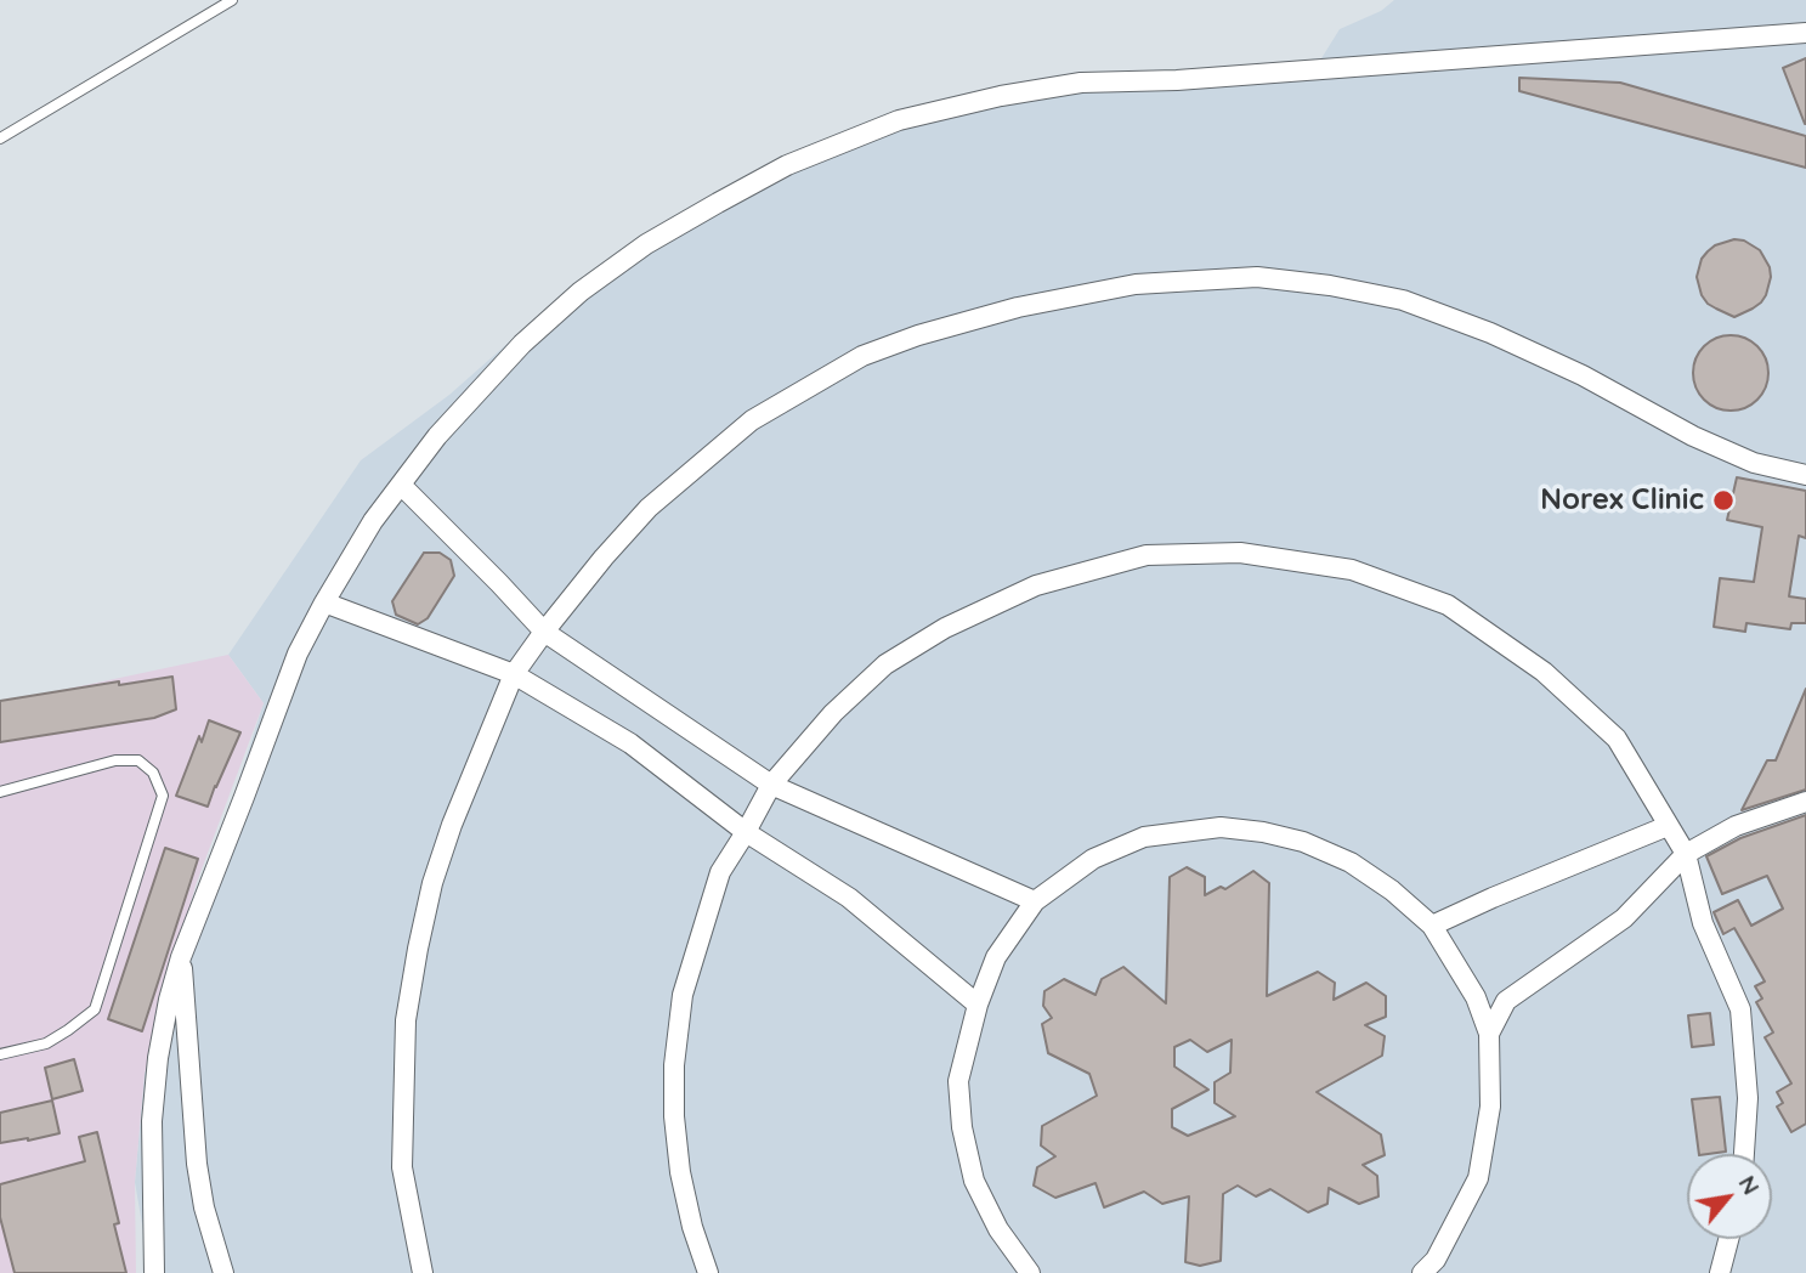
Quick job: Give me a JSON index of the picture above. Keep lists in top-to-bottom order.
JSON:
{
  "places": ["Norex Clinic"],
  "north": "top right"
}
